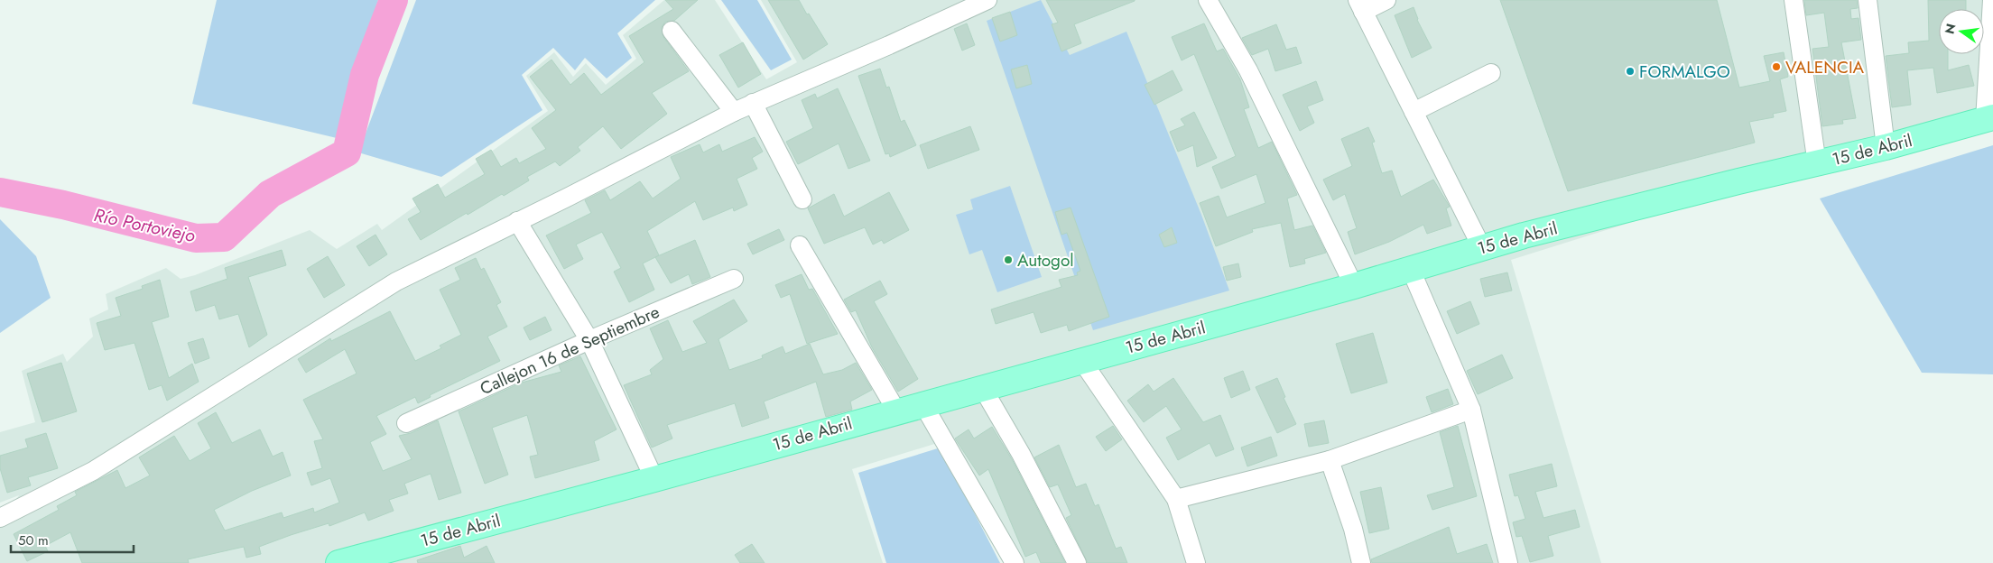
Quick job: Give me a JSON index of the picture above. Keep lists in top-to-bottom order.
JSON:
{
  "streets": {
    "main road": ["15 de Abril"],
    "street": ["Callejon 16 de Septiembre"]
  },
  "water": ["Río Portoviejo"],
  "places": ["VALENCIA", "FORMALGO", "Autogol"],
  "scale_bar": "50 m",
  "north": "left"
}
